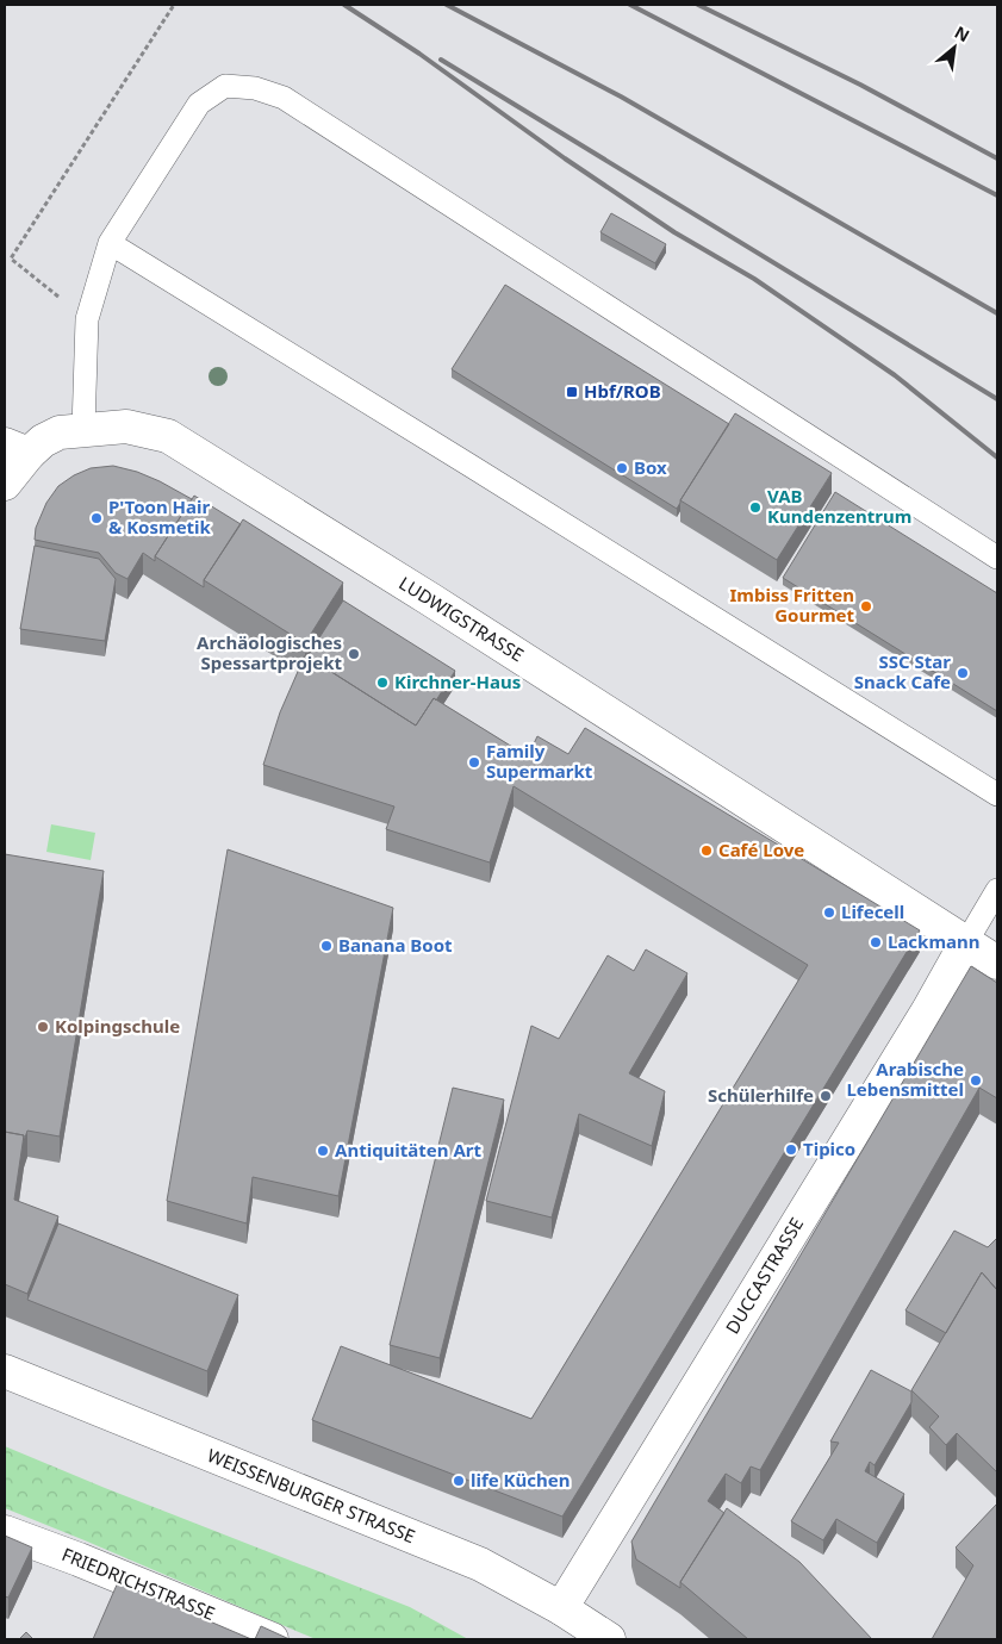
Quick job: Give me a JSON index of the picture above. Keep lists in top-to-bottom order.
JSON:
{
  "streets": {
    "street": [
      "LUDWIGSTRASSE",
      "DUCCASTRASSE",
      "WEISSENBURGER STRASSE",
      "FRIEDRICHSTRASSE"
    ]
  },
  "crossings": [
    ["LUDWIGSTRASSE", "DUCCASTRASSE"],
    ["DUCCASTRASSE", "WEISSENBURGER STRASSE"]
  ],
  "places": {
    "transit": ["Hbf/ROB"],
    "other": [
      "Box",
      "VAB Kundenzentrum",
      "P'Toon Hair & Kosmetik",
      "Imbiss Fritten Gourmet",
      "Archäologisches Spessartprojekt",
      "SSC Star Snack Cafe",
      "Kirchner-Haus",
      "Family Supermarkt",
      "Café Love",
      "Lifecell",
      "Lackmann",
      "Banana Boot",
      "Kolpingschule",
      "Arabische Lebensmittel",
      "Schülerhilfe",
      "Tipico",
      "Antiquitäten Art",
      "life Küchen"
    ]
  },
  "north": "top right"
}
